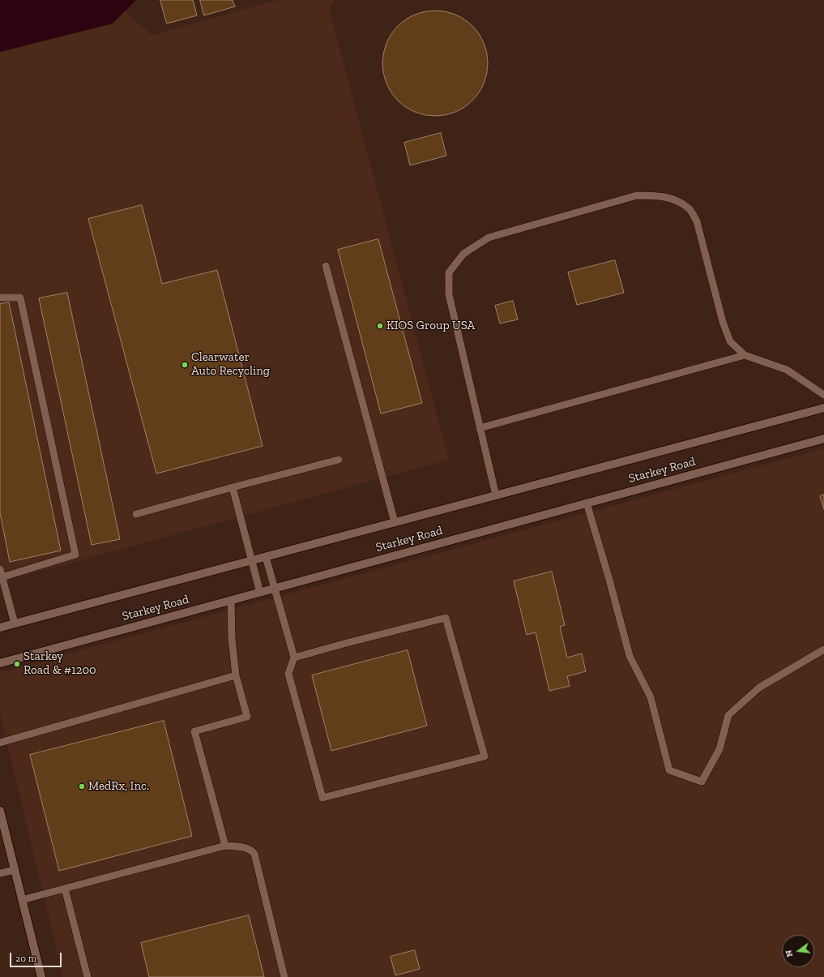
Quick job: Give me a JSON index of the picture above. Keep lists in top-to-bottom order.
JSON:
{
  "streets": {
    "main road": ["Starkey Road"]
  },
  "places": [
    "KIOS Group USA",
    "Clearwater Auto Recycling",
    "Starkey Road & #1200",
    "MedRx, Inc."
  ],
  "scale_bar": "20 m",
  "north": "left"
}
